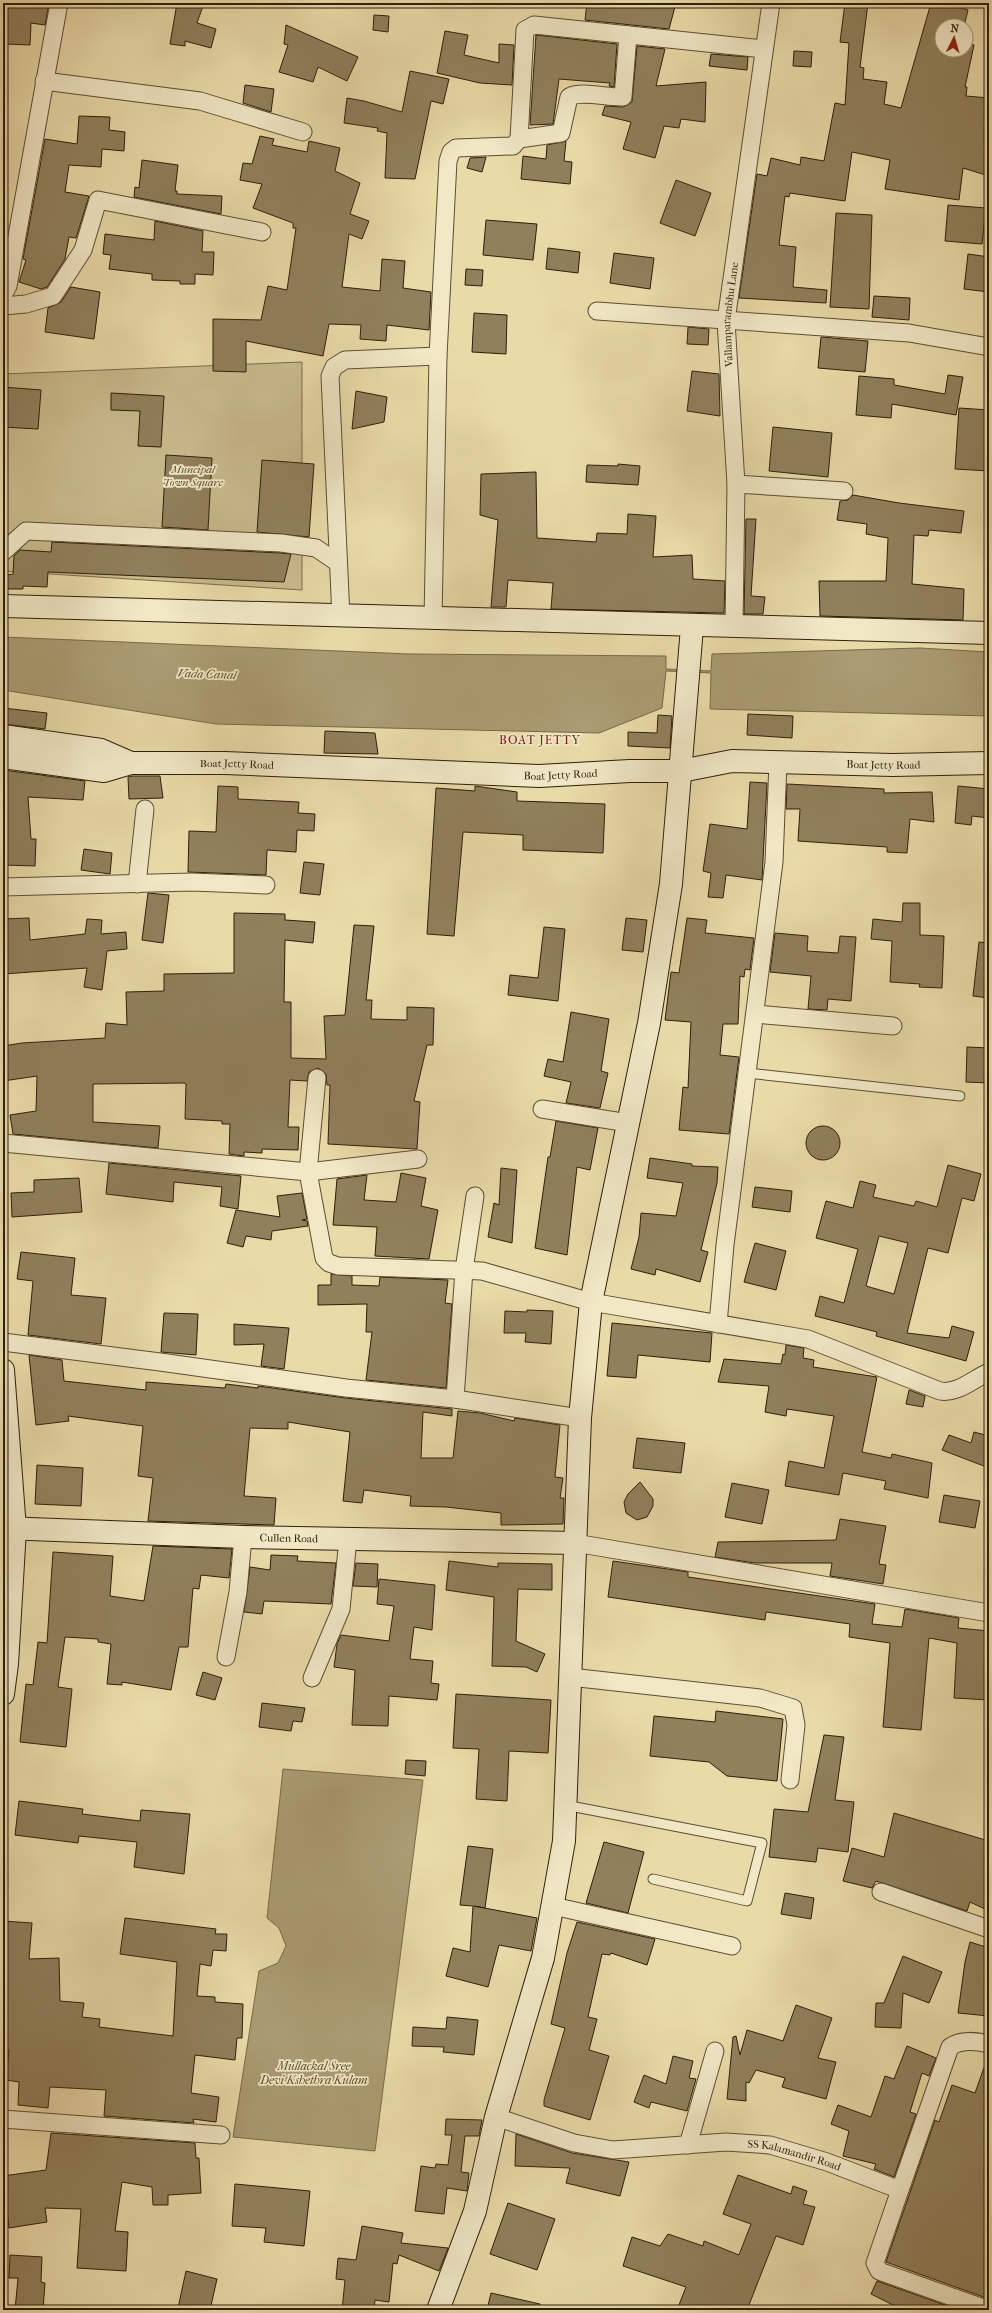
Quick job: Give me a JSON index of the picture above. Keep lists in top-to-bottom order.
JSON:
{
  "streets": {
    "main road": ["Boat Jetty Road", "Cullen Road"],
    "street": ["Vallamparambhu Lane", "SS Kalamandir Road"]
  },
  "districts": ["BOAT JETTY"],
  "water": ["Vada Canal", "Mullackal Sree Devi Kshethra Kulam"],
  "parks": ["Muncipal Town Square"],
  "north": "top"
}
